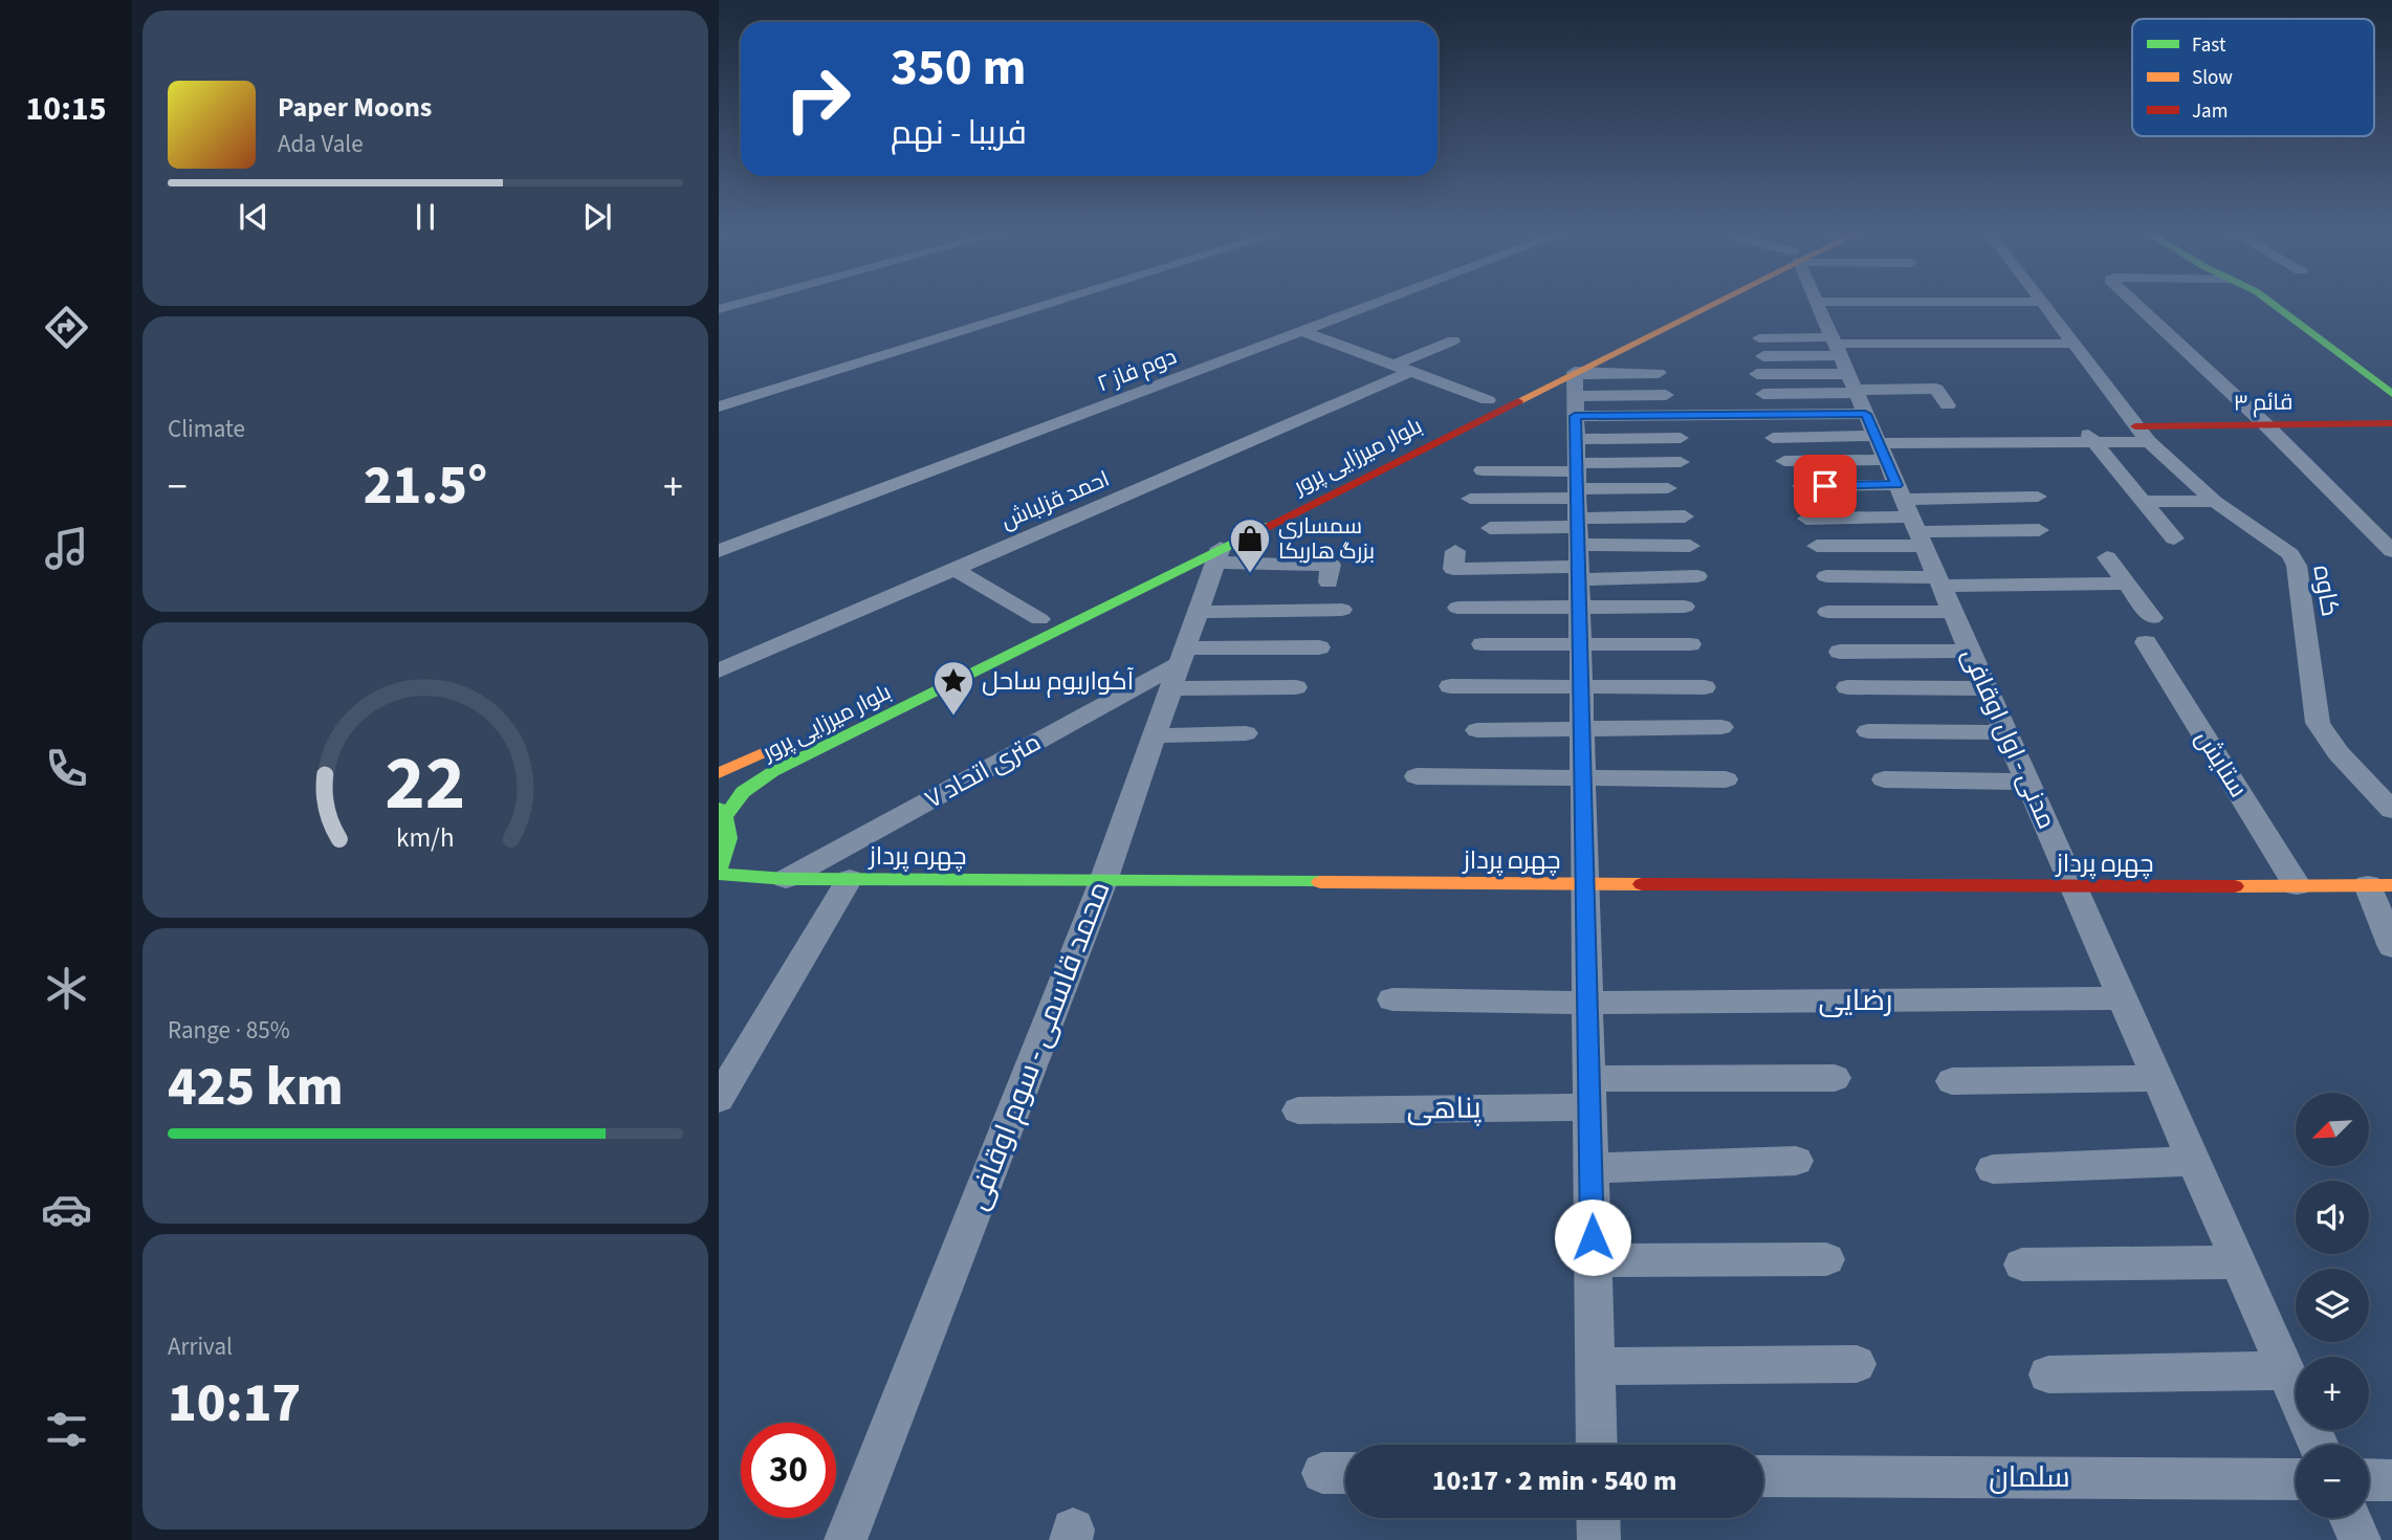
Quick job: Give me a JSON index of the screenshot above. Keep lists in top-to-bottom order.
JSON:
{
  "streets": {
    "main road": ["قائم ۳", "بلوار میرزایی پرور", "چهره پرداز"],
    "street": [
      "دوم فاز ۲",
      "احمد قزلباش",
      "کاوه",
      "مدنی - اول اوقافی",
      "ستایش",
      "۷ متری اتحاد",
      "رضایی",
      "محمد قاسمی - سوم اوقافی",
      "پناهی",
      "سلمان"
    ]
  },
  "crossings": [
    ["قائم ۳", "کاوه"],
    ["بلوار میرزایی پرور", "محمد قاسمی - سوم اوقافی"],
    ["مدنی - اول اوقافی", "چهره پرداز"],
    ["مدنی - اول اوقافی", "رضایی"],
    ["ستایش", "چهره پرداز"],
    ["۷ متری اتحاد", "چهره پرداز"],
    ["۷ متری اتحاد", "محمد قاسمی - سوم اوقافی"],
    ["چهره پرداز", "محمد قاسمی - سوم اوقافی"]
  ],
  "places": {
    "shop": ["سمساری بزرگ هاریکا"],
    "place": ["آکواریوم ساحل"]
  },
  "legend": ["Fast", "Slow", "Jam"],
  "north": "bottom left",
  "page": {
    "tabs": "10:15",
    "turn": ["350 m", "فریبا - نهم"],
    "song": ["Paper Moons", "Ada Vale"],
    "tile": [
      "Climate",
      ["Range · 85%", "425 km"],
      ["Arrival", "10:17"]
    ],
    "heat": ["−", "21.5°", "+"],
    "map_buttons": ["+", "−"],
    "limit": "30",
    "trip": "10:17 · 2 min · 540 m",
    "gauge": ["22", "km/h"]
  }
}
